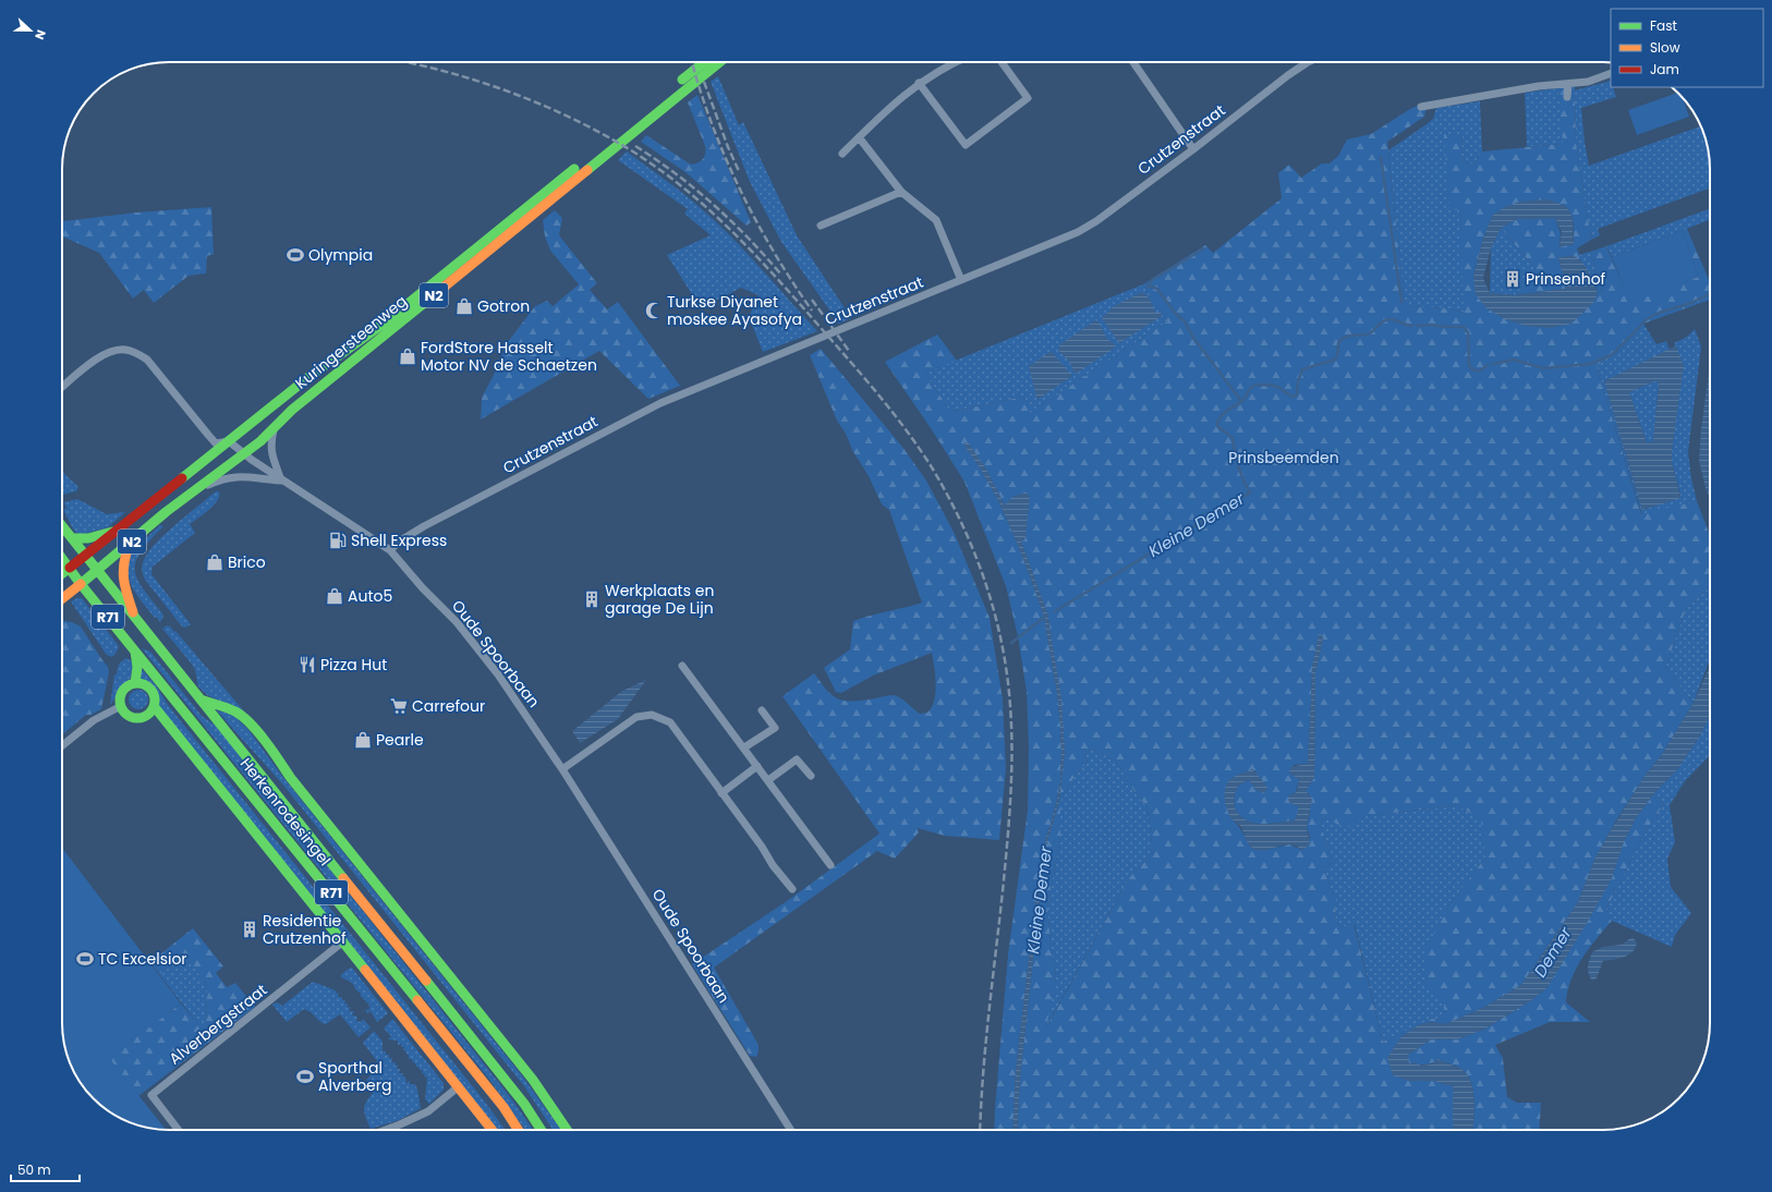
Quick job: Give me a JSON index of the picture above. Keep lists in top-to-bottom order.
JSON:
{
  "streets": {
    "main road": [
      "N2",
      "Kuringersteenweg",
      "R71",
      "Herkenrodesingel"
    ],
    "street": ["Crutzenstraat", "Oude Spoorbaan", "Alverbergstraat"]
  },
  "crossings": [
    ["Crutzenstraat", "Oude Spoorbaan"],
    ["Kuringersteenweg", "R71"],
    ["Kuringersteenweg", "Herkenrodesingel"],
    ["R71", "Herkenrodesingel"]
  ],
  "water": ["Kleine Demer", "Demer"],
  "parks": ["Prinsbeemden"],
  "places": {
    "sports": ["Olympia", "TC Excelsior", "Sporthal Alverberg"],
    "building": ["Prinsenhof", "Werkplaats en garage De Lijn", "Residentie Crutzenhof"],
    "shop": [
      "Gotron",
      "FordStore Hasselt Motor NV de Schaetzen",
      "Brico",
      "Auto5",
      "Pearle"
    ],
    "mosque": ["Turkse Diyanet moskee Ayasofya"],
    "fuel station": ["Shell Express"],
    "restaurant": ["Pizza Hut"],
    "supermarket": ["Carrefour"]
  },
  "legend": ["Fast", "Slow", "Jam"],
  "scale_bar": "50 m",
  "north": "right"
}
